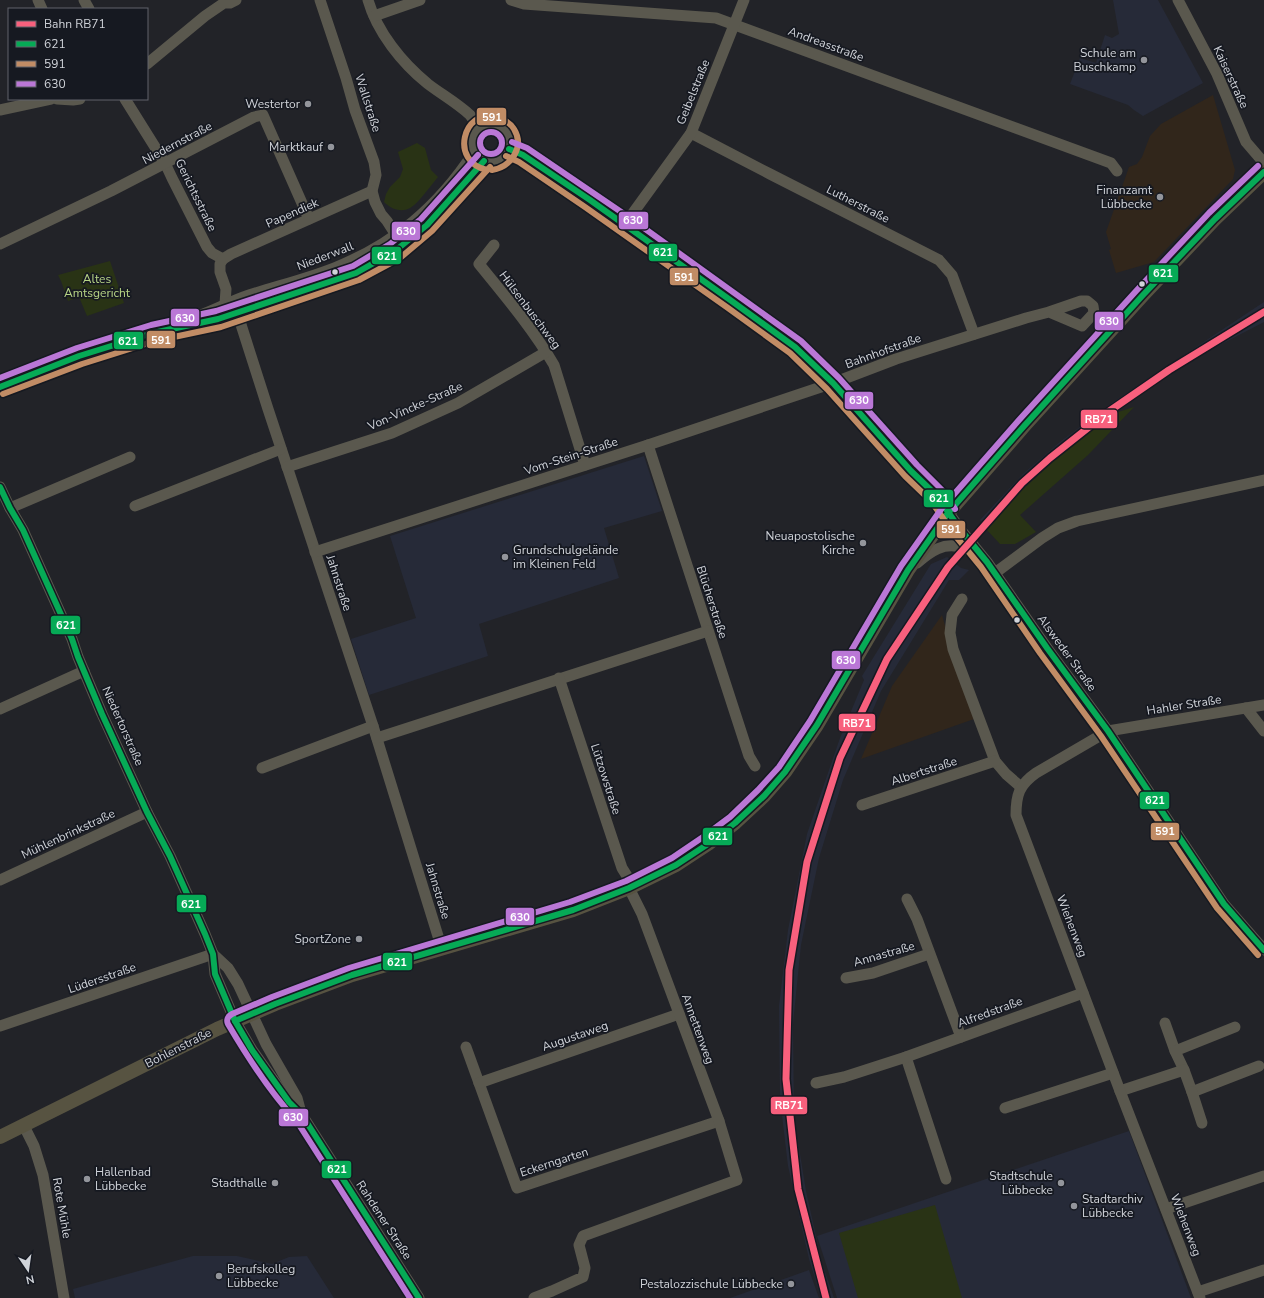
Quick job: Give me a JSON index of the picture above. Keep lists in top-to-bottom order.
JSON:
{
  "streets": {
    "main road": ["Bohlenstraße"],
    "street": [
      "Andreasstraße",
      "Kaiserstraße",
      "Geibelstraße",
      "Wallstraße",
      "Niedernstraße",
      "Gerichtsstraße",
      "Lutherstraße",
      "Papendiek",
      "Niederwall",
      "Hülsenbuschweg",
      "Bahnhofstraße",
      "Von-Vincke-Straße",
      "Vom-Stein-Straße",
      "Jahnstraße",
      "Blücherstraße",
      "Alsweder Straße",
      "Hahler Straße",
      "Niedertorstraße",
      "Albertstraße",
      "Lützowstraße",
      "Mühlenbrinkstraße",
      "Wiehenweg",
      "Annastraße",
      "Lüdersstraße",
      "Alfredstraße",
      "Annettenweg",
      "Augustaweg",
      "Eckerngarten",
      "Rote Mühle",
      "Rahdener Straße"
    ]
  },
  "crossings": [
    ["Andreasstraße", "Geibelstraße"],
    ["Geibelstraße", "Lutherstraße"],
    ["Wallstraße", "Papendiek"],
    ["Niedernstraße", "Gerichtsstraße"],
    ["Niedernstraße", "Papendiek"],
    ["Gerichtsstraße", "Papendiek"],
    ["Lutherstraße", "Bahnhofstraße"],
    ["Niederwall", "Jahnstraße"],
    ["Hülsenbuschweg", "Von-Vincke-Straße"],
    ["Hülsenbuschweg", "Vom-Stein-Straße"],
    ["Bahnhofstraße", "Vom-Stein-Straße"],
    ["Bahnhofstraße", "Alsweder Straße"],
    ["Von-Vincke-Straße", "Jahnstraße"],
    ["Vom-Stein-Straße", "Jahnstraße"],
    ["Vom-Stein-Straße", "Blücherstraße"],
    ["Vom-Stein-Straße", "Alsweder Straße"],
    ["Jahnstraße", "Bohlenstraße"],
    ["Alsweder Straße", "Hahler Straße"],
    ["Alsweder Straße", "Bohlenstraße"],
    ["Niedertorstraße", "Mühlenbrinkstraße"],
    ["Niedertorstraße", "Lüdersstraße"],
    ["Niedertorstraße", "Bohlenstraße"],
    ["Niedertorstraße", "Rahdener Straße"],
    ["Lützowstraße", "Annettenweg"],
    ["Lützowstraße", "Bohlenstraße"],
    ["Wiehenweg", "Alfredstraße"],
    ["Annastraße", "Alfredstraße"],
    ["Annettenweg", "Augustaweg"],
    ["Annettenweg", "Bohlenstraße"],
    ["Annettenweg", "Eckerngarten"],
    ["Augustaweg", "Eckerngarten"],
    ["Bohlenstraße", "Rote Mühle"],
    ["Bohlenstraße", "Rahdener Straße"]
  ],
  "parks": ["Altes Amtsgericht"],
  "places": [
    "Schule am Buschkamp",
    "Westertor",
    "Marktkauf",
    "Finanzamt Lübbecke",
    "Neuapostolische Kirche",
    "Grundschulgelände im Kleinen Feld",
    "SportZone",
    "Hallenbad Lübbecke",
    "Stadthalle",
    "Stadtschule Lübbecke",
    "Stadtarchiv Lübbecke",
    "Berufskolleg Lübbecke",
    "Pestalozzischule Lübbecke"
  ],
  "lines": [
    "transit line 591",
    "transit line 630",
    "transit line 621",
    "rail line RB71"
  ],
  "legend": [
    "Bahn RB71",
    "621",
    "591",
    "630"
  ],
  "north": "bottom"
}
